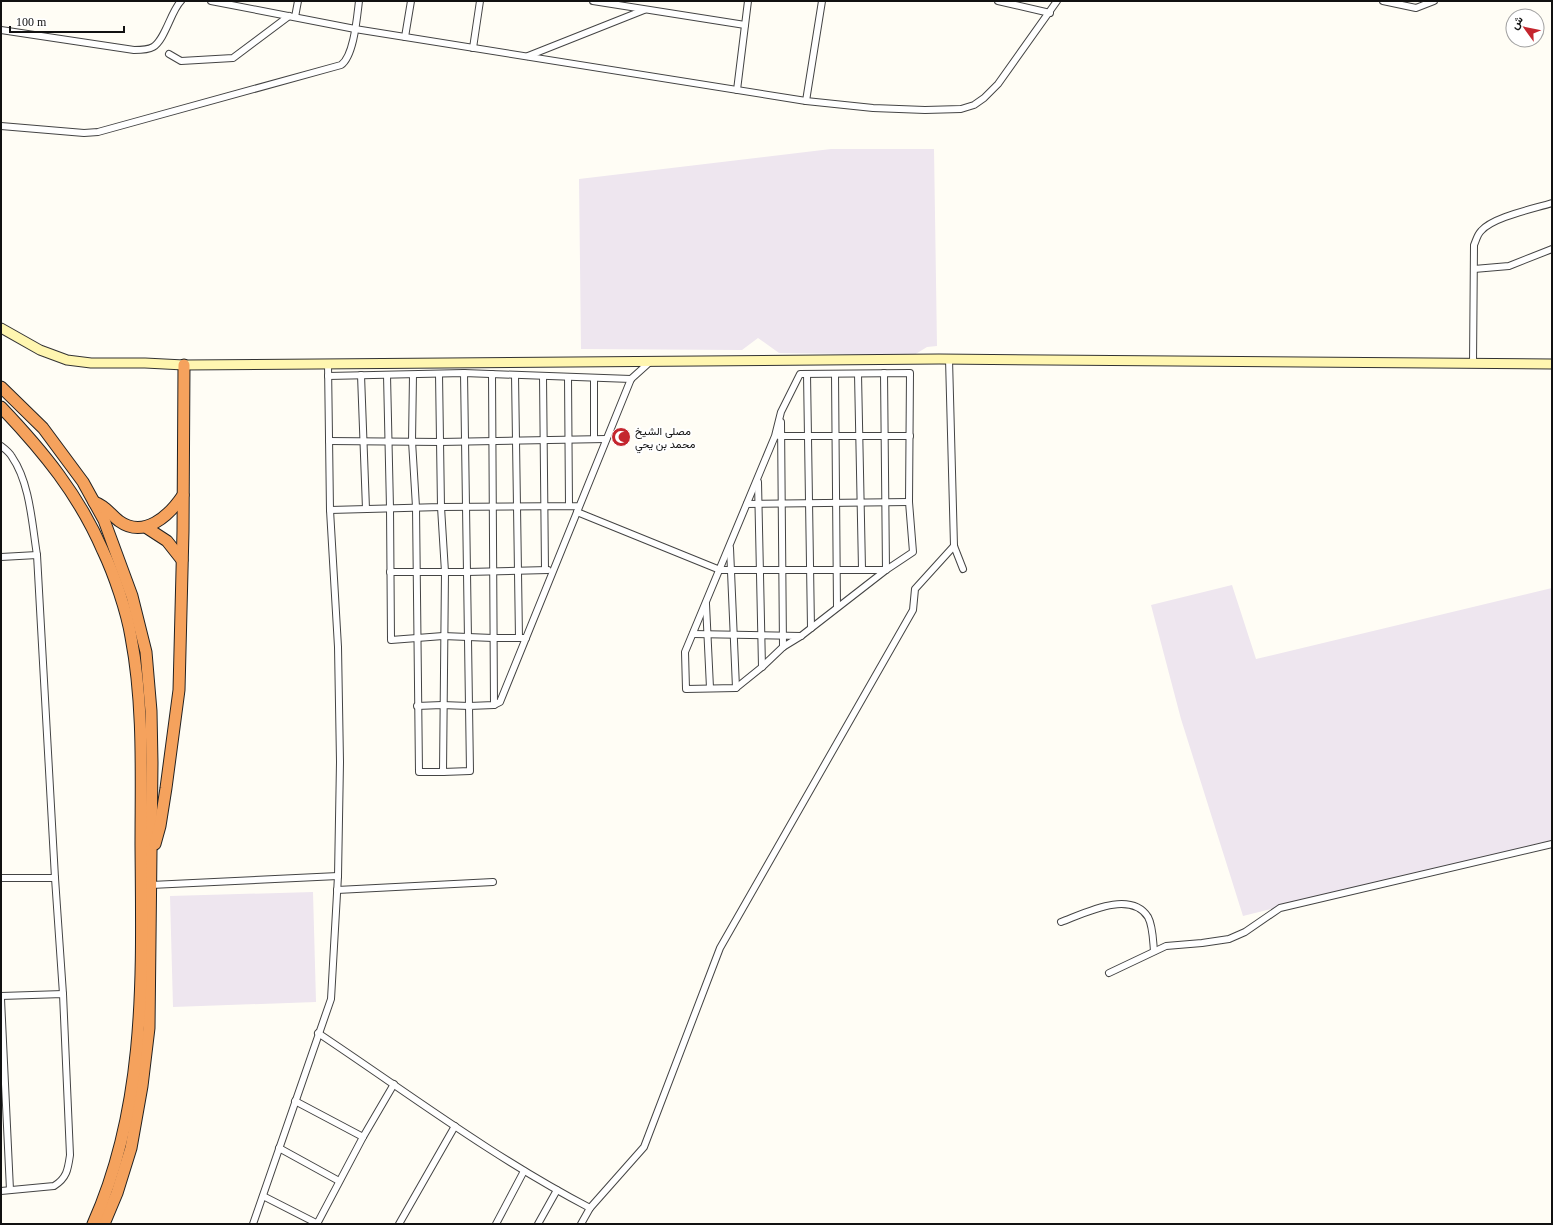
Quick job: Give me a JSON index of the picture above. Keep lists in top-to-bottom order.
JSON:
{
  "places": {
    "mosque": ["مصلى الشيخ محمد بن يحي"]
  },
  "scale_bar": "100 m",
  "north": "top left"
}
